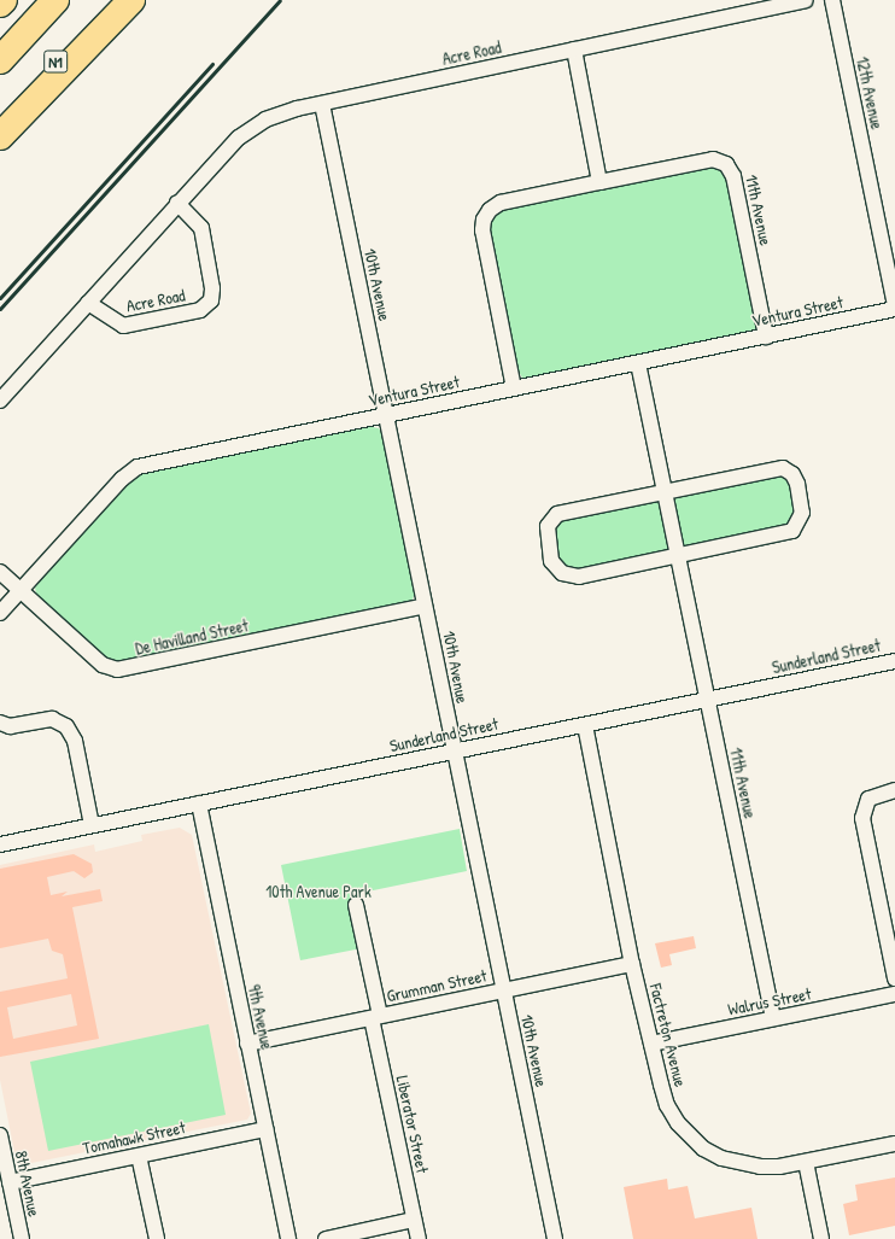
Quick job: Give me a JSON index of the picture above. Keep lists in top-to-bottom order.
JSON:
{
  "streets": {
    "highway": ["N1"],
    "street": [
      "Acre Road",
      "12th Avenue",
      "11th Avenue",
      "10th Avenue",
      "Ventura Street",
      "De Havilland Street",
      "Sunderland Street",
      "Grumman Street",
      "Walrus Street",
      "9th Avenue",
      "Factreton Avenue",
      "Liberator Street",
      "Tomahawk Street",
      "8th Avenue"
    ]
  },
  "crossings": [
    ["Acre Road", "10th Avenue"],
    ["12th Avenue", "Ventura Street"],
    ["11th Avenue", "Ventura Street"],
    ["11th Avenue", "Sunderland Street"],
    ["11th Avenue", "Walrus Street"],
    ["10th Avenue", "Ventura Street"],
    ["10th Avenue", "De Havilland Street"],
    ["10th Avenue", "Sunderland Street"],
    ["10th Avenue", "Grumman Street"],
    ["Ventura Street", "De Havilland Street"],
    ["Sunderland Street", "9th Avenue"],
    ["Sunderland Street", "Factreton Avenue"],
    ["Grumman Street", "9th Avenue"],
    ["Grumman Street", "Factreton Avenue"],
    ["Grumman Street", "Liberator Street"],
    ["Walrus Street", "Factreton Avenue"],
    ["9th Avenue", "Tomahawk Street"],
    ["Tomahawk Street", "8th Avenue"]
  ],
  "parks": ["10th Avenue Park"]
}
